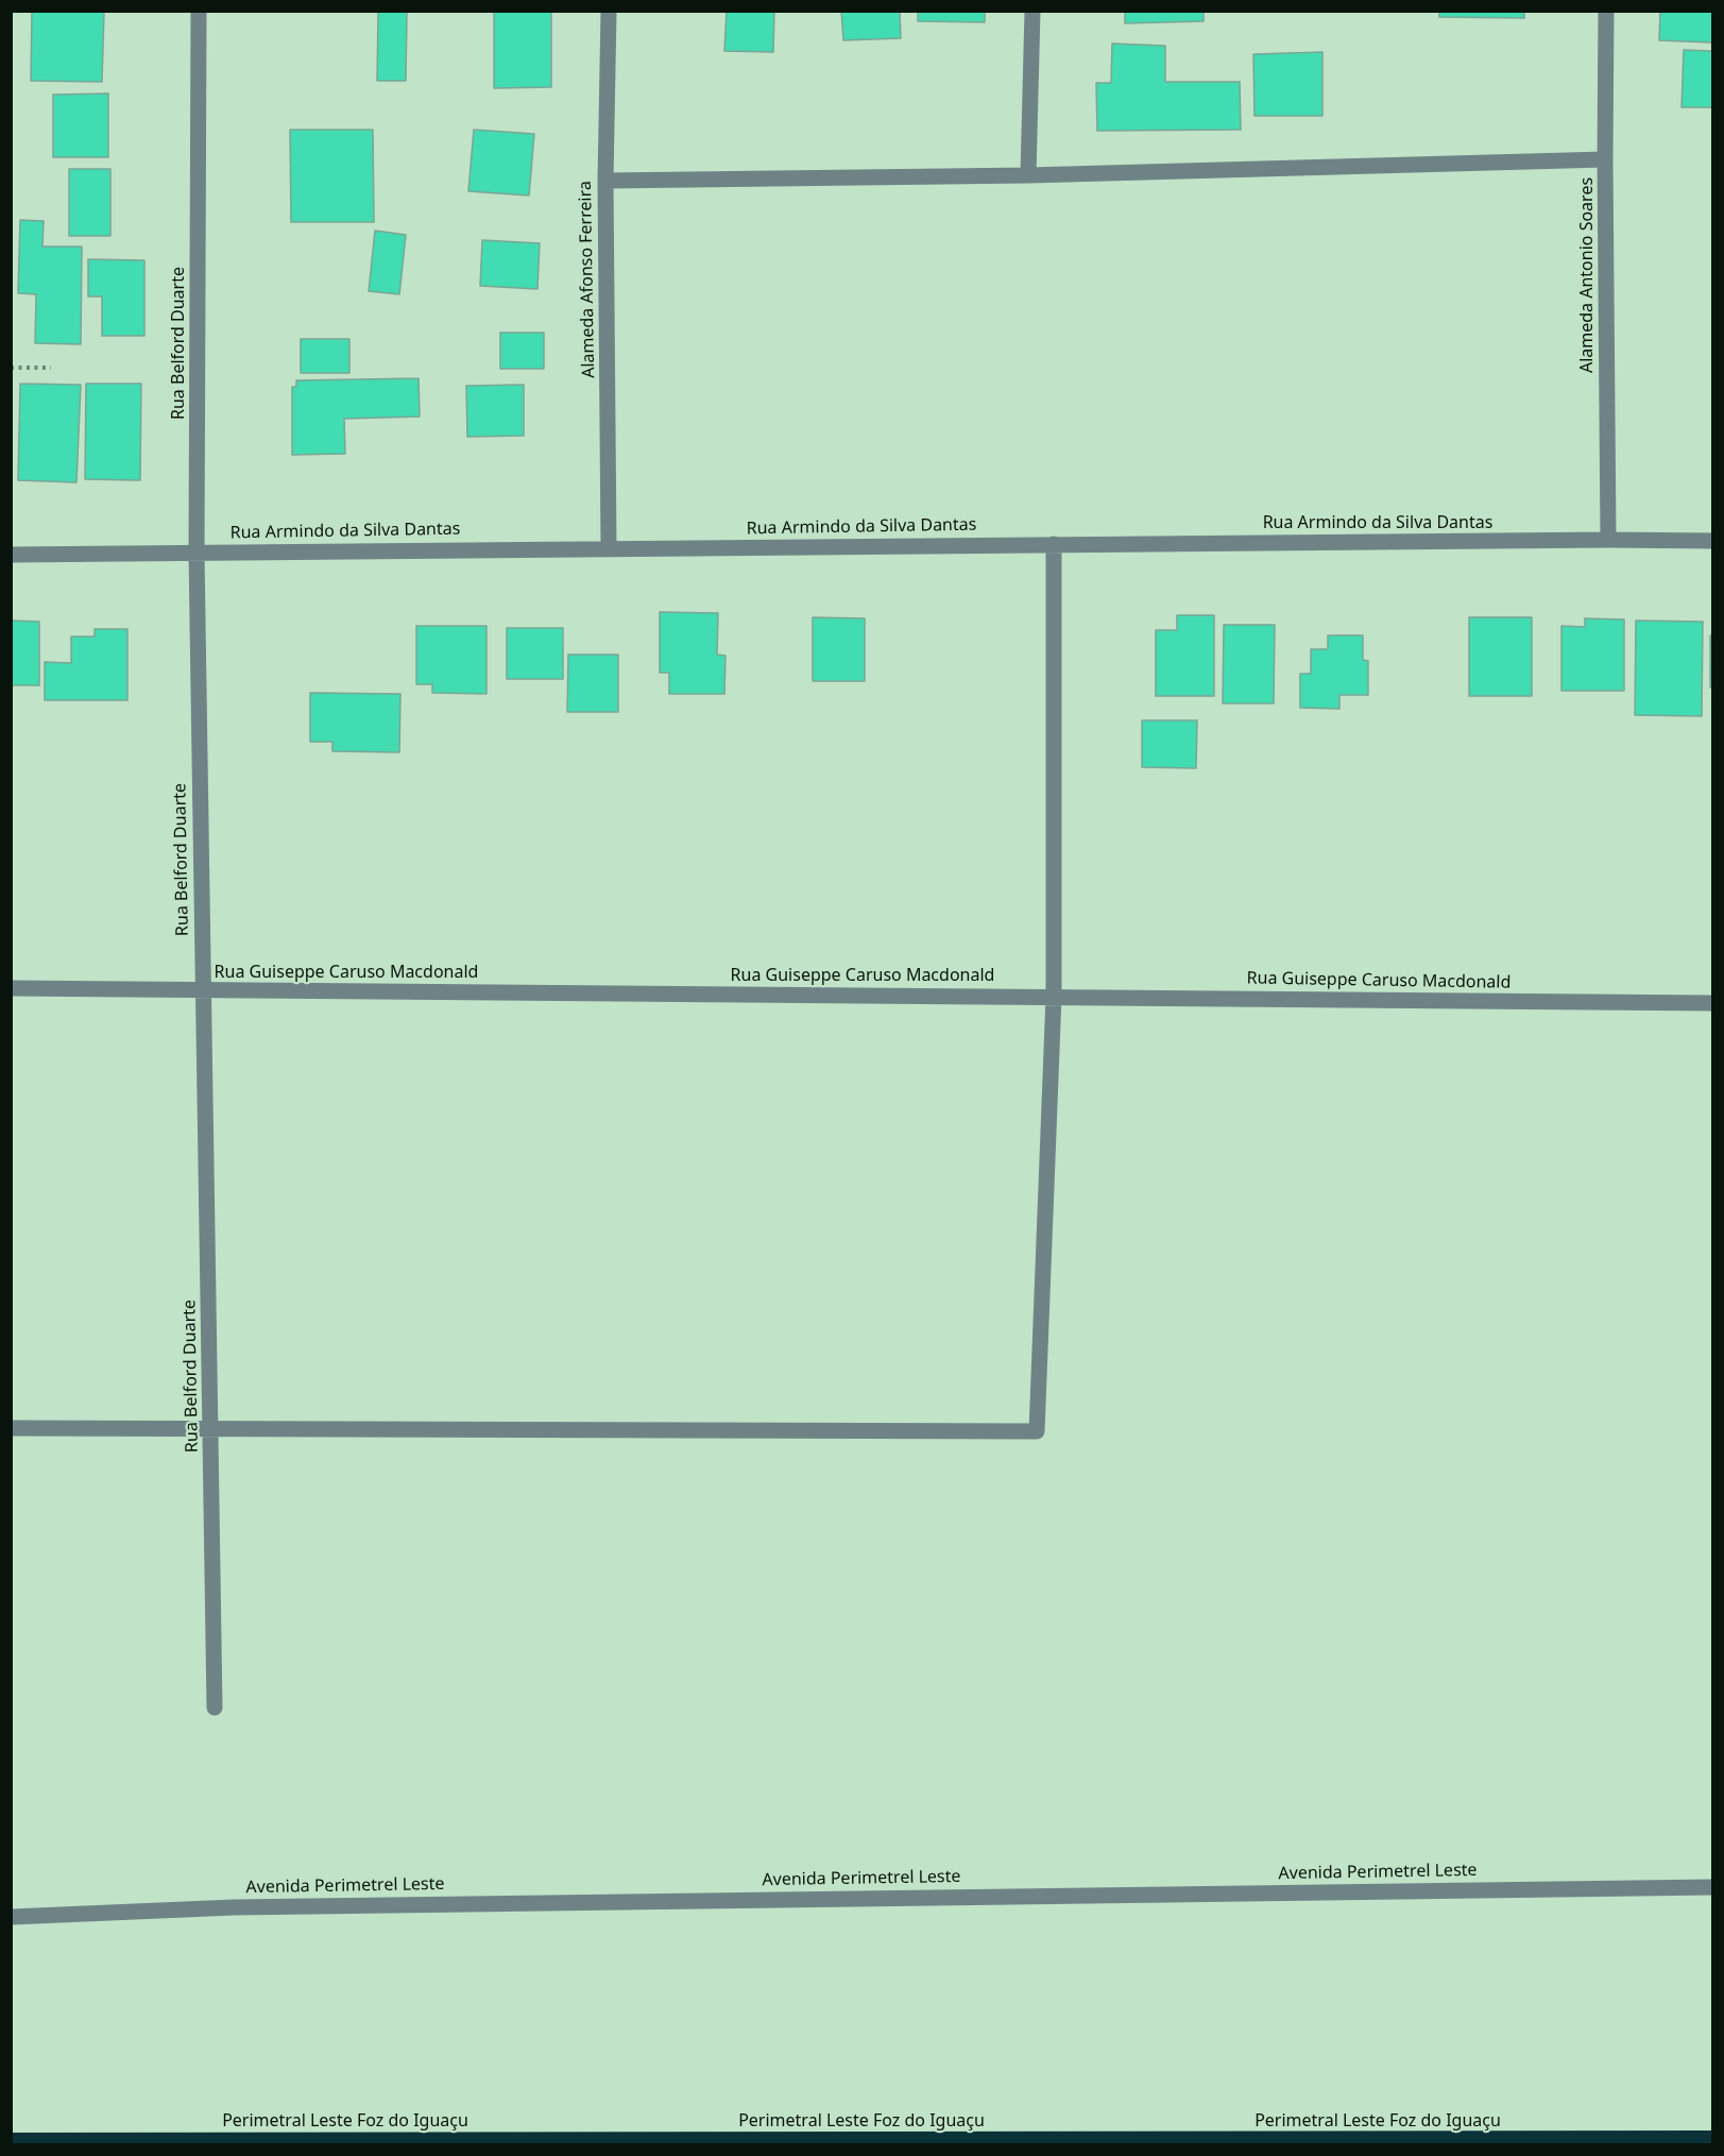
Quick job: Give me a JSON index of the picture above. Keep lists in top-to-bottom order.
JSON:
{
  "streets": {
    "highway": ["Perimetral Leste Foz do Iguaçu"],
    "street": [
      "Alameda Antonio Soares",
      "Alameda Afonso Ferreira",
      "Rua Belford Duarte",
      "Rua Armindo da Silva Dantas",
      "Rua Guiseppe Caruso Macdonald",
      "Avenida Perimetrel Leste"
    ]
  },
  "crossings": [
    ["Alameda Antonio Soares", "Rua Armindo da Silva Dantas"],
    ["Alameda Afonso Ferreira", "Rua Armindo da Silva Dantas"],
    ["Rua Belford Duarte", "Rua Armindo da Silva Dantas"],
    ["Rua Belford Duarte", "Rua Guiseppe Caruso Macdonald"]
  ]
}
